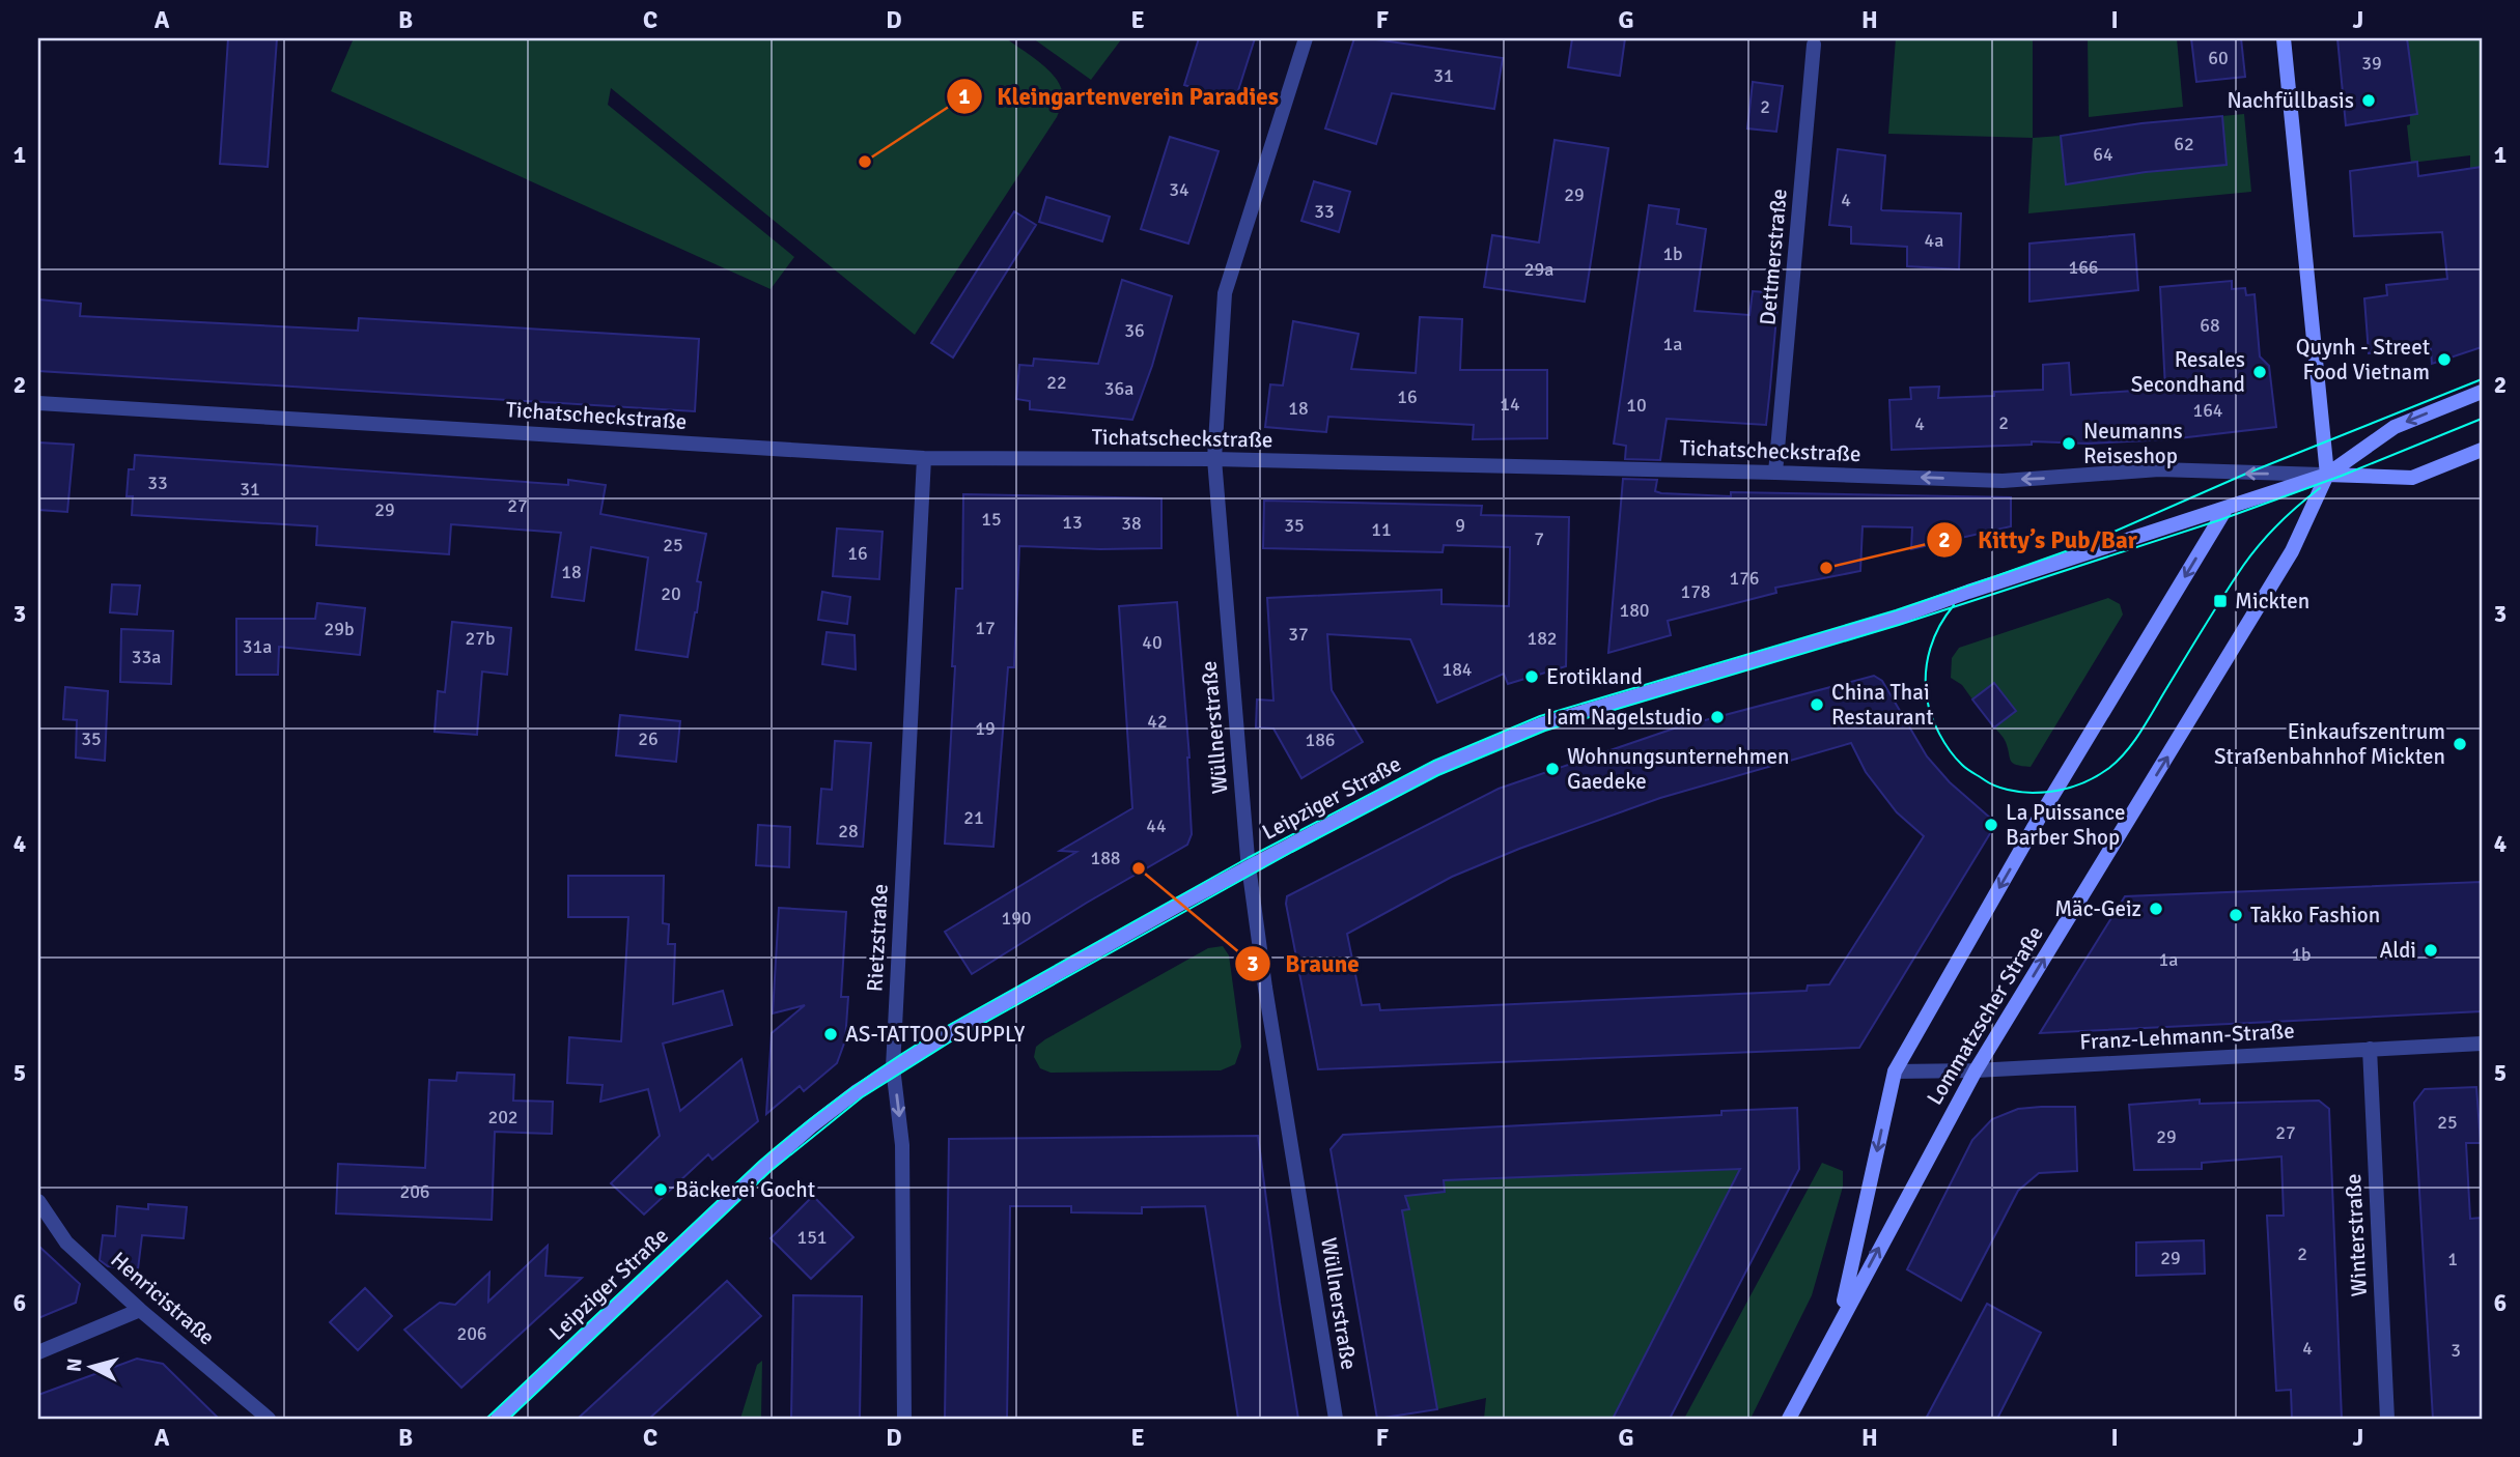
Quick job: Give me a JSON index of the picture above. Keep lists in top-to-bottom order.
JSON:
{
  "streets": {
    "main road": ["Leipziger Straße", "Lommatzscher Straße"],
    "street": [
      "Dettmerstraße",
      "Tichatscheckstraße",
      "Wüllnerstraße",
      "Rietzstraße",
      "Franz-Lehmann-Straße",
      "Winterstraße",
      "Henricistraße"
    ]
  },
  "crossings": [
    ["Dettmerstraße", "Tichatscheckstraße"],
    ["Tichatscheckstraße", "Wüllnerstraße"],
    ["Tichatscheckstraße", "Leipziger Straße"],
    ["Tichatscheckstraße", "Rietzstraße"],
    ["Tichatscheckstraße", "Lommatzscher Straße"],
    ["Wüllnerstraße", "Leipziger Straße"],
    ["Leipziger Straße", "Rietzstraße"],
    ["Leipziger Straße", "Lommatzscher Straße"],
    ["Lommatzscher Straße", "Franz-Lehmann-Straße"],
    ["Franz-Lehmann-Straße", "Winterstraße"]
  ],
  "one_way": ["Rietzstraße"],
  "places": {
    "other": [
      "Nachfüllbasis",
      "Kleingartenverein Paradies",
      "Quynh - Street Food Vietnam",
      "Resales Secondhand",
      "Neumanns Reiseshop",
      "Kitty’s Pub/Bar",
      "Erotikland",
      "China Thai Restaurant",
      "I am Nagelstudio",
      "Einkaufszentrum Straßenbahnhof Mickten",
      "Wohnungsunternehmen Gaedeke",
      "La Puissance Barber Shop",
      "Braune",
      "Mäc-Geiz",
      "Takko Fashion",
      "Aldi",
      "AS-TATTOO SUPPLY",
      "Bäckerei Gocht"
    ],
    "transit": ["Mickten"]
  },
  "house_numbers": [
    "60",
    "39",
    "31",
    "2",
    "62",
    "64",
    "34",
    "29",
    "4",
    "33",
    "4a",
    "1b",
    "166",
    "29a",
    "68",
    "36",
    "1a",
    "22",
    "36a",
    "16",
    "14",
    "10",
    "18",
    "164",
    "2",
    "4",
    "33",
    "31",
    "27",
    "29",
    "15",
    "13",
    "38",
    "35",
    "9",
    "11",
    "7",
    "25",
    "16",
    "18",
    "176",
    "178",
    "20",
    "180",
    "17",
    "29b",
    "37",
    "27b",
    "182",
    "40",
    "31a",
    "33a",
    "184",
    "42",
    "19",
    "35",
    "26",
    "186",
    "21",
    "44",
    "28",
    "188",
    "190",
    "1b",
    "1a",
    "202",
    "25",
    "27",
    "29",
    "206",
    "151",
    "2",
    "29",
    "1",
    "206",
    "4",
    "3"
  ],
  "north": "left",
  "grid": {
    "columns": [
      "A",
      "B",
      "C",
      "D",
      "E",
      "F",
      "G",
      "H",
      "I",
      "J"
    ],
    "rows": [
      "1",
      "2",
      "3",
      "4",
      "5",
      "6"
    ]
  }
}
